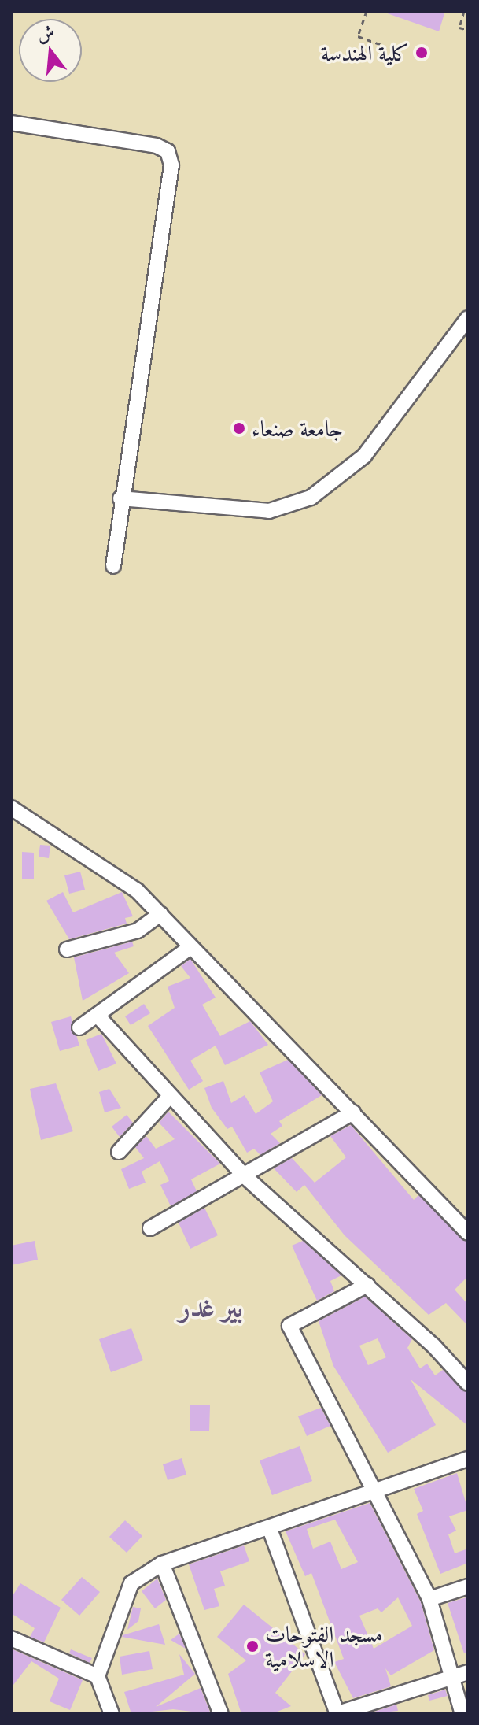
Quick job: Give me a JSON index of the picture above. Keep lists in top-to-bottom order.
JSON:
{
  "districts": ["بير غدر"],
  "places": ["كلية الهندسة", "جامعة صنعاء", "مسجد الفتوحات الاسلامية"],
  "north": "top"
}
